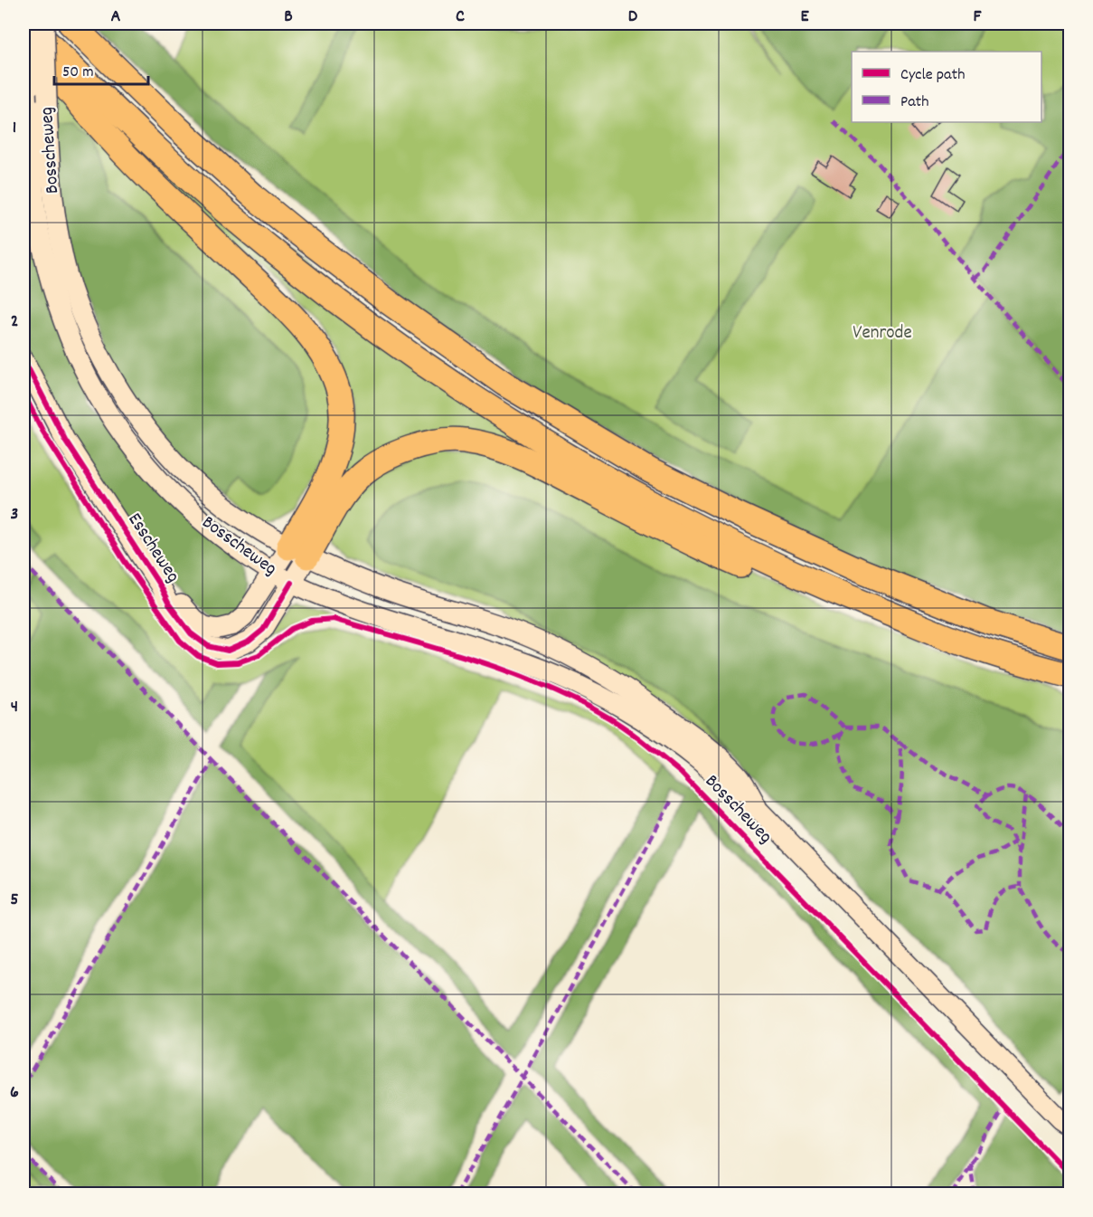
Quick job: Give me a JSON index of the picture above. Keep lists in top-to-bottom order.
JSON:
{
  "streets": {
    "main road": ["Bosscheweg", "Esscheweg"]
  },
  "crossings": [
    ["Bosscheweg", "Esscheweg"]
  ],
  "parks": ["Venrode"],
  "legend": ["Cycle path", "Path"],
  "scale_bar": "50 m",
  "grid": {
    "columns": [
      "A",
      "B",
      "C",
      "D",
      "E",
      "F"
    ],
    "rows": [
      "1",
      "2",
      "3",
      "4",
      "5",
      "6"
    ]
  }
}
